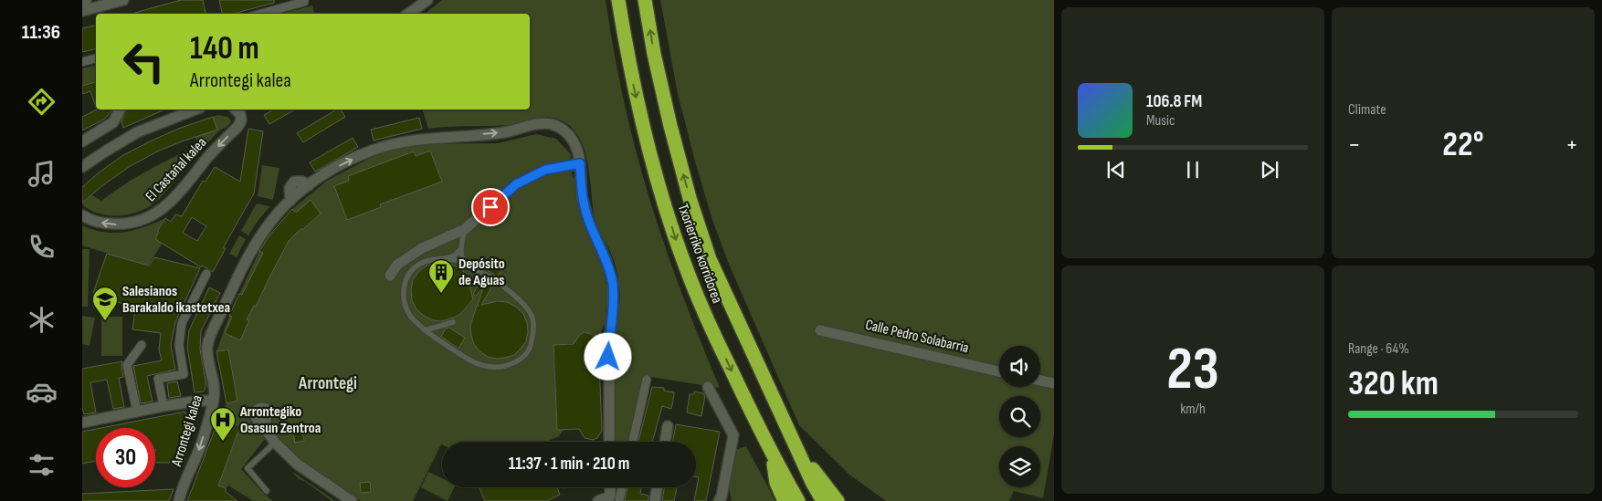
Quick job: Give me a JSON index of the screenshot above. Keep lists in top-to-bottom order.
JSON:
{
  "streets": {
    "highway": ["Txorierriko korridorea"],
    "street": ["El Castañal kalea", "Calle Pedro Solabarria", "Arrontegi kalea"]
  },
  "one_way": ["El Castañal kalea"],
  "districts": ["Arrontegi"],
  "places": {
    "building": ["Depósito de Aguas"],
    "school or university": ["Salesianos Barakaldo ikastetxea"],
    "hospital": ["Arrontegiko Osasun Zentroa"]
  },
  "page": {
    "tabs": "11:36",
    "tile": [
      "Climate",
      ["23", "km/h"],
      ["Range · 64%", "320 km"]
    ],
    "turn": ["140 m", "Arrontegi kalea"],
    "song": ["106.8 FM", "Music"],
    "heat": ["−", "22°", "+"],
    "limit": "30",
    "trip": "11:37 · 1 min · 210 m"
  }
}
